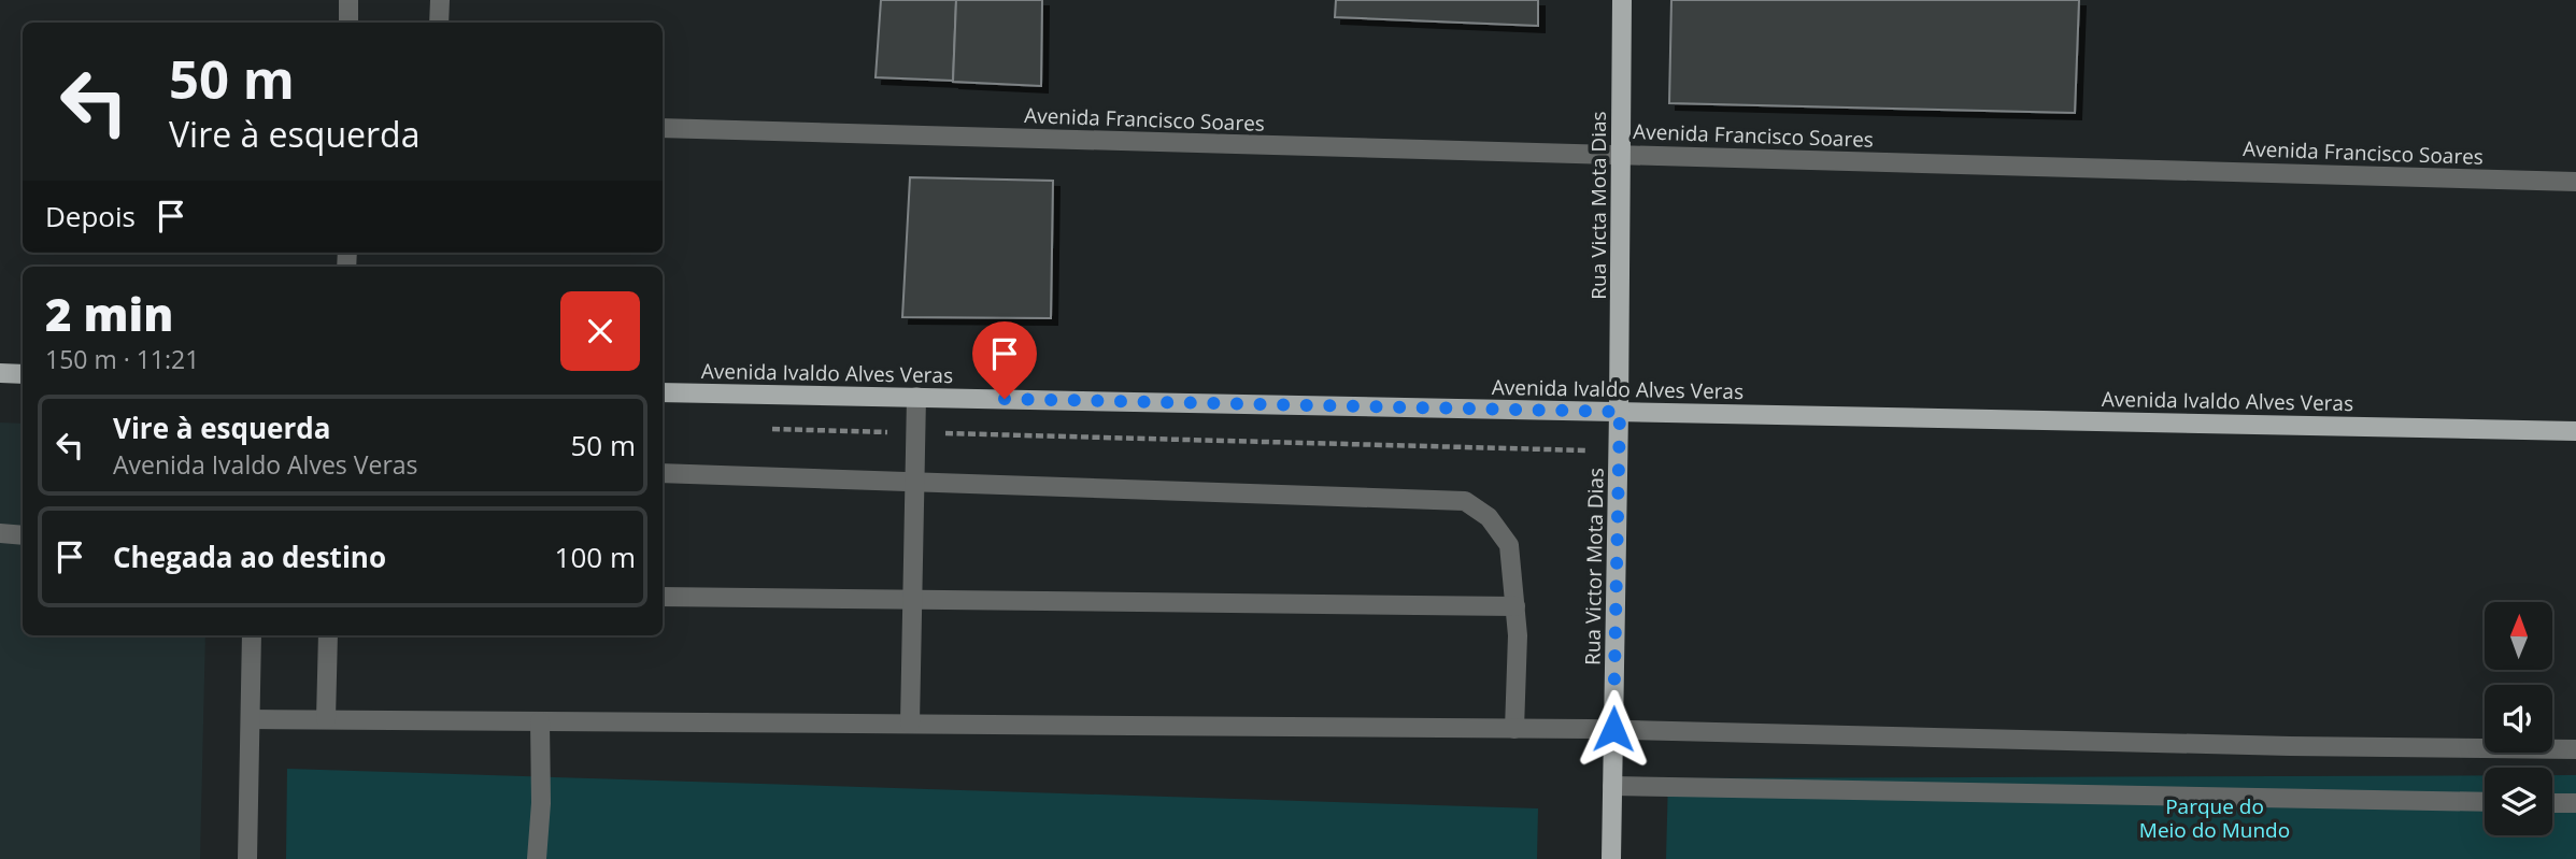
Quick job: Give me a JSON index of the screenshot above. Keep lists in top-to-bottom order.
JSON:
{
  "streets": {
    "main road": ["Rua Victa Mota Dias", "Avenida Ivaldo Alves Veras", "Rua Victor Mota Dias"],
    "street": ["Avenida Francisco Soares"]
  },
  "crossings": [
    ["Avenida Francisco Soares", "Rua Victa Mota Dias"],
    ["Rua Victa Mota Dias", "Avenida Ivaldo Alves Veras"],
    ["Rua Victa Mota Dias", "Rua Victor Mota Dias"],
    ["Avenida Ivaldo Alves Veras", "Rua Victor Mota Dias"]
  ],
  "parks": ["Parque do Meio do Mundo"],
  "north": "top",
  "page": {
    "turn": ["50 m", "Vire à esquerda"],
    "then": "Depois",
    "heading": ["2 min", "150 m · 11:21"],
    "list": [
      {
        "name": "Vire à esquerda",
        "note": "Avenida Ivaldo Alves Veras",
        "value": "50 m"
      },
      {
        "name": "Chegada ao destino",
        "value": "100 m"
      }
    ]
  }
}
